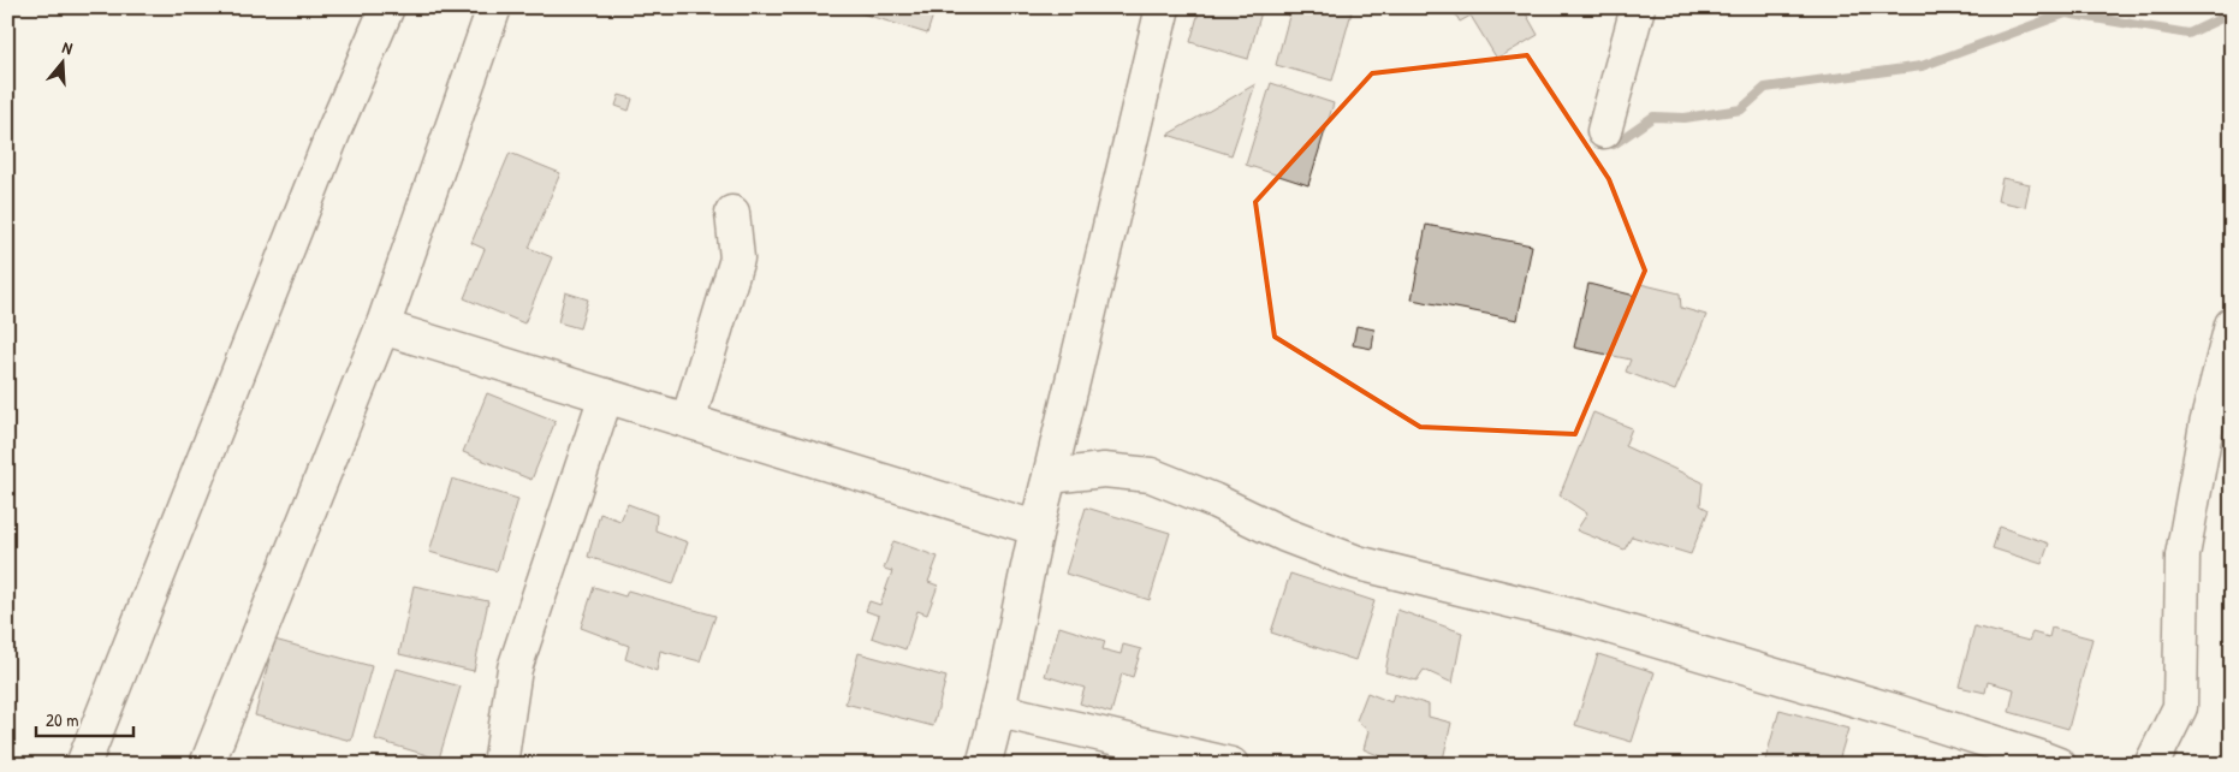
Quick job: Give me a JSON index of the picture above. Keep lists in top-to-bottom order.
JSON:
{
  "scale_bar": "20 m",
  "north": "top"
}
